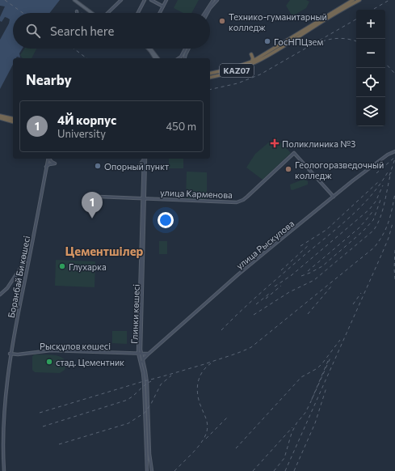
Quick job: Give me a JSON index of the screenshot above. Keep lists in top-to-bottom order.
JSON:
{
  "streets": {
    "highway": ["KAZ07"],
    "street": [
      "улица Карменова",
      "улица Рыскулова",
      "Боранбай Би көшесі",
      "Глинки көшесі",
      "Рысқұлов көшесі"
    ]
  },
  "crossings": [
    ["улица Карменова", "улица Рыскулова"],
    ["улица Карменова", "Глинки көшесі"],
    ["улица Рыскулова", "Глинки көшесі"],
    ["Боранбай Би көшесі", "Рысқұлов көшесі"],
    ["Глинки көшесі", "Рысқұлов көшесі"]
  ],
  "districts": ["Цементшілер"],
  "places": {
    "other": [
      "Технико-гуманитарный колледж",
      "ГосНПЦзем",
      "Опорный пункт",
      "Геологоразведочный колледж",
      "Глухарка",
      "стад. Цементник"
    ],
    "health": ["Поликлиника №3"]
  },
  "page": {
    "map_buttons": ["+", "−"],
    "search": "Search here",
    "heading": "Nearby",
    "list": [
      {
        "mark": "1",
        "name": "4Й корпус",
        "note": "University",
        "value": "450 m"
      }
    ],
    "pins": "1"
  }
}
